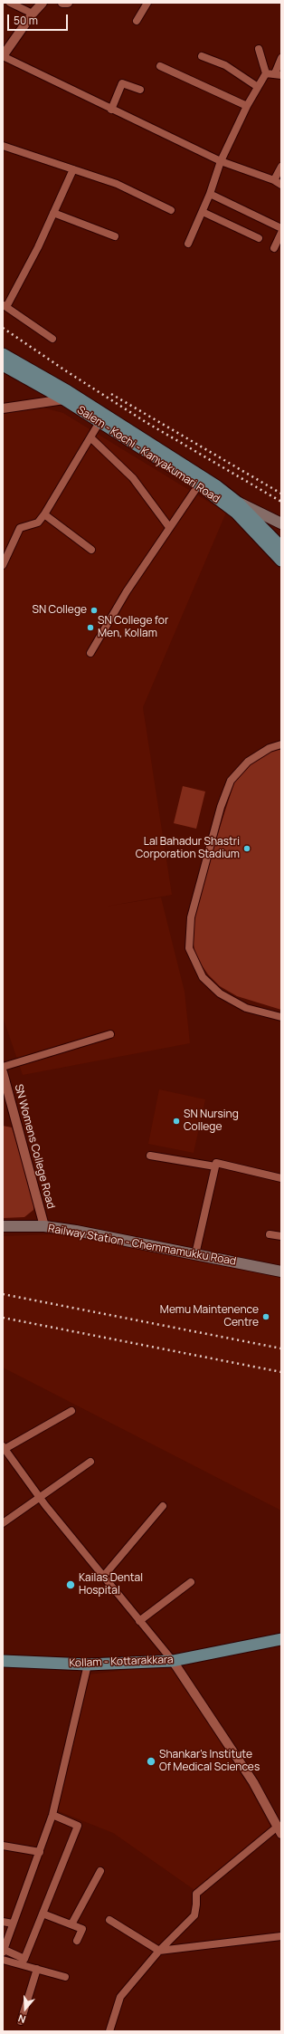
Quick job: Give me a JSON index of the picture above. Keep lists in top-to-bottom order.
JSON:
{
  "streets": {
    "main road": ["Salem - Kochi - Kanyakumari Road", "Railway Station - Chemmamukku Road", "Kollam - Kottarakkara"],
    "street": ["SN Womens College Road"]
  },
  "crossings": [
    ["SN Womens College Road", "Railway Station - Chemmamukku Road"]
  ],
  "places": [
    "SN College",
    "SN College for Men, Kollam",
    "Lal Bahadur Shastri Corporation Stadium",
    "SN Nursing College",
    "Memu Maintenence Centre",
    "Kailas Dental Hospital",
    "Shankar's Institute Of Medical Sciences"
  ],
  "scale_bar": "50 m",
  "north": "bottom"
}
